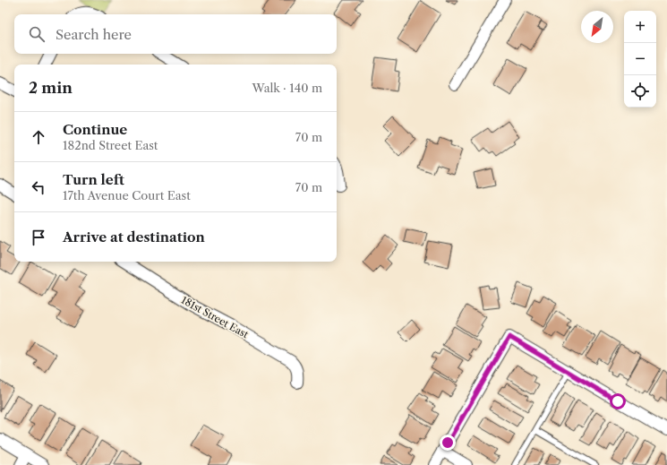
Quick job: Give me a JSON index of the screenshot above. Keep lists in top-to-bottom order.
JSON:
{
  "streets": {
    "street": ["181st Street East"]
  },
  "north": "bottom left",
  "page": {
    "map_buttons": ["+", "−"],
    "search": "Search here",
    "heading": ["2 min", "Walk · 140 m"],
    "list": [
      ["Continue", "182nd Street East", "70 m"],
      ["Turn left", "17th Avenue Court East", "70 m"],
      "Arrive at destination"
    ]
  }
}
